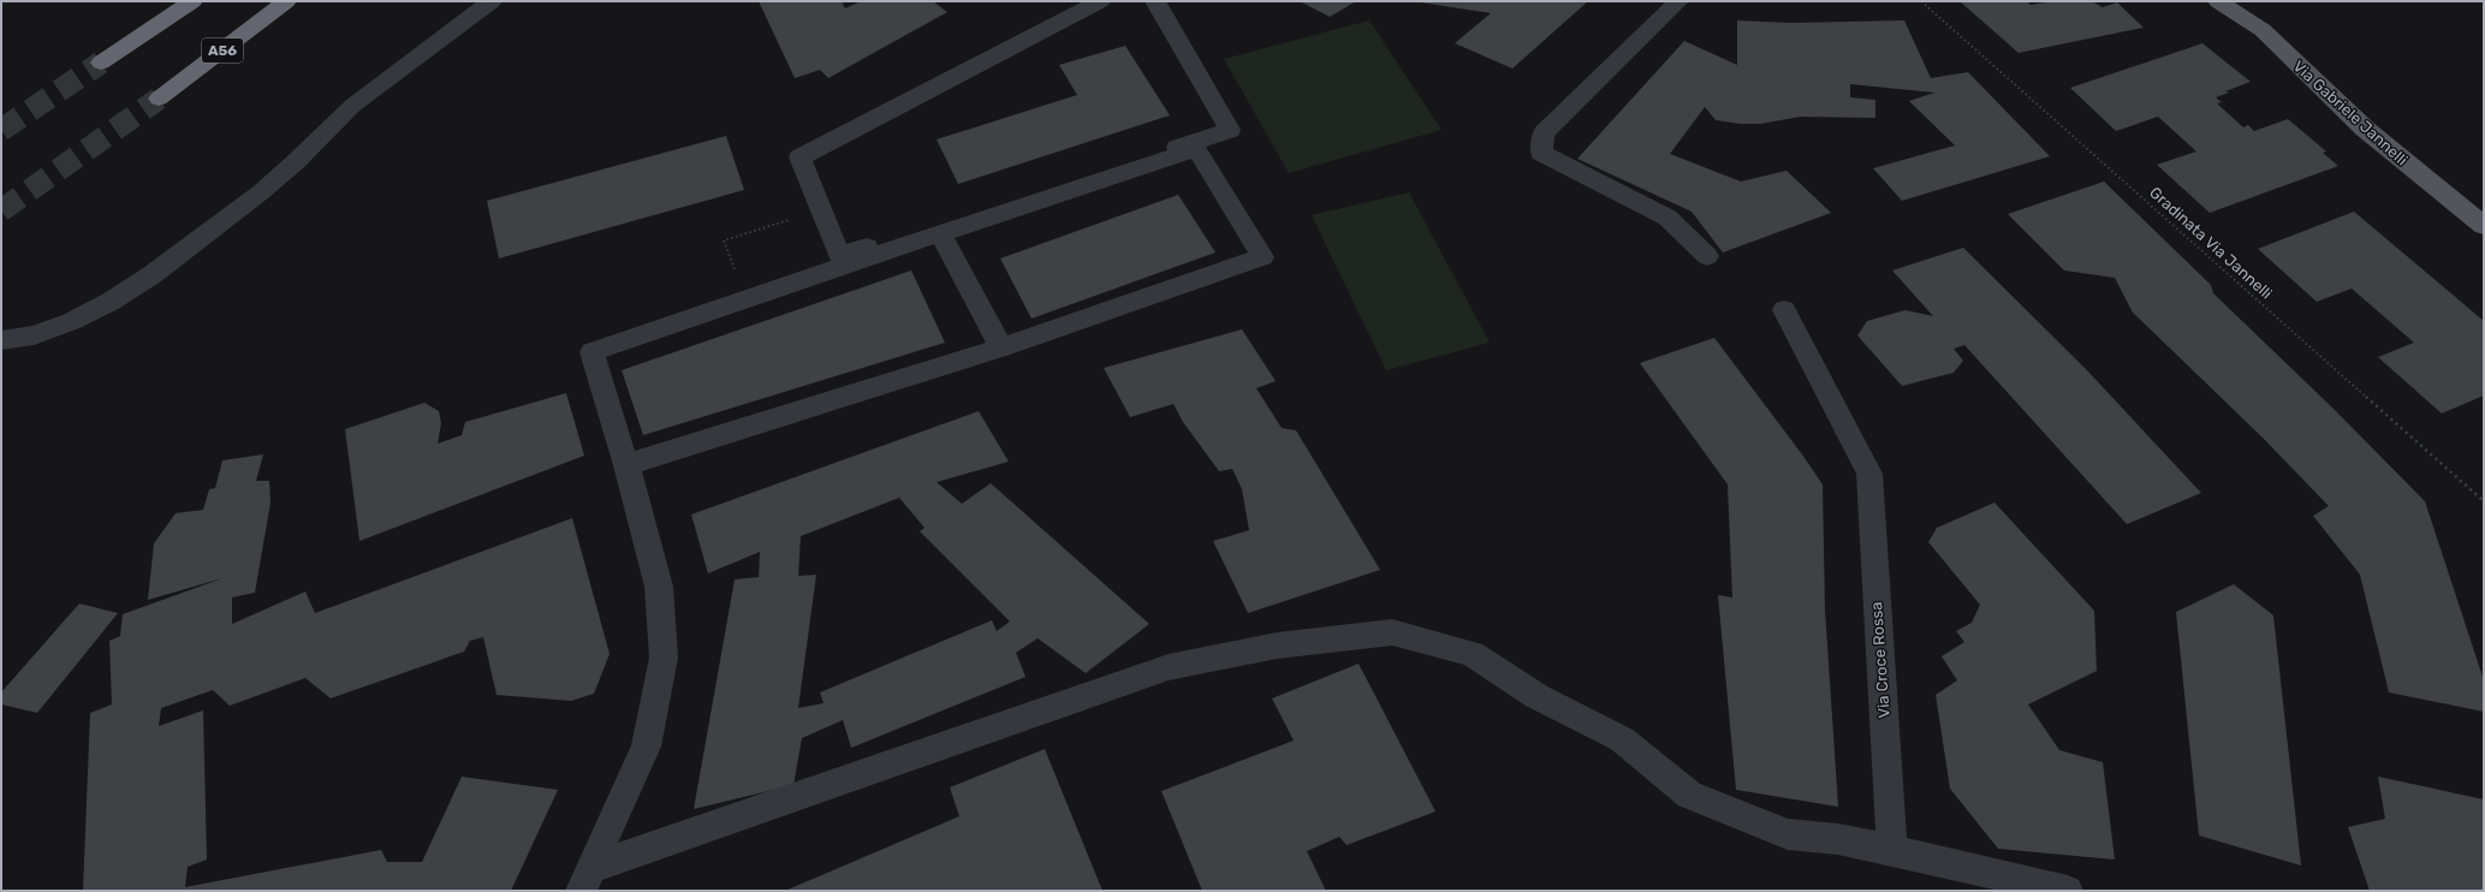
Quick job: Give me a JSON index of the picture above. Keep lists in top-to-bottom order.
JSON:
{
  "streets": {
    "highway": ["A56"],
    "main road": ["Via Gabriele Jannelli"],
    "street": ["Via Croce Rossa"],
    "path": ["Gradinata Via Jannelli"]
  }
}
